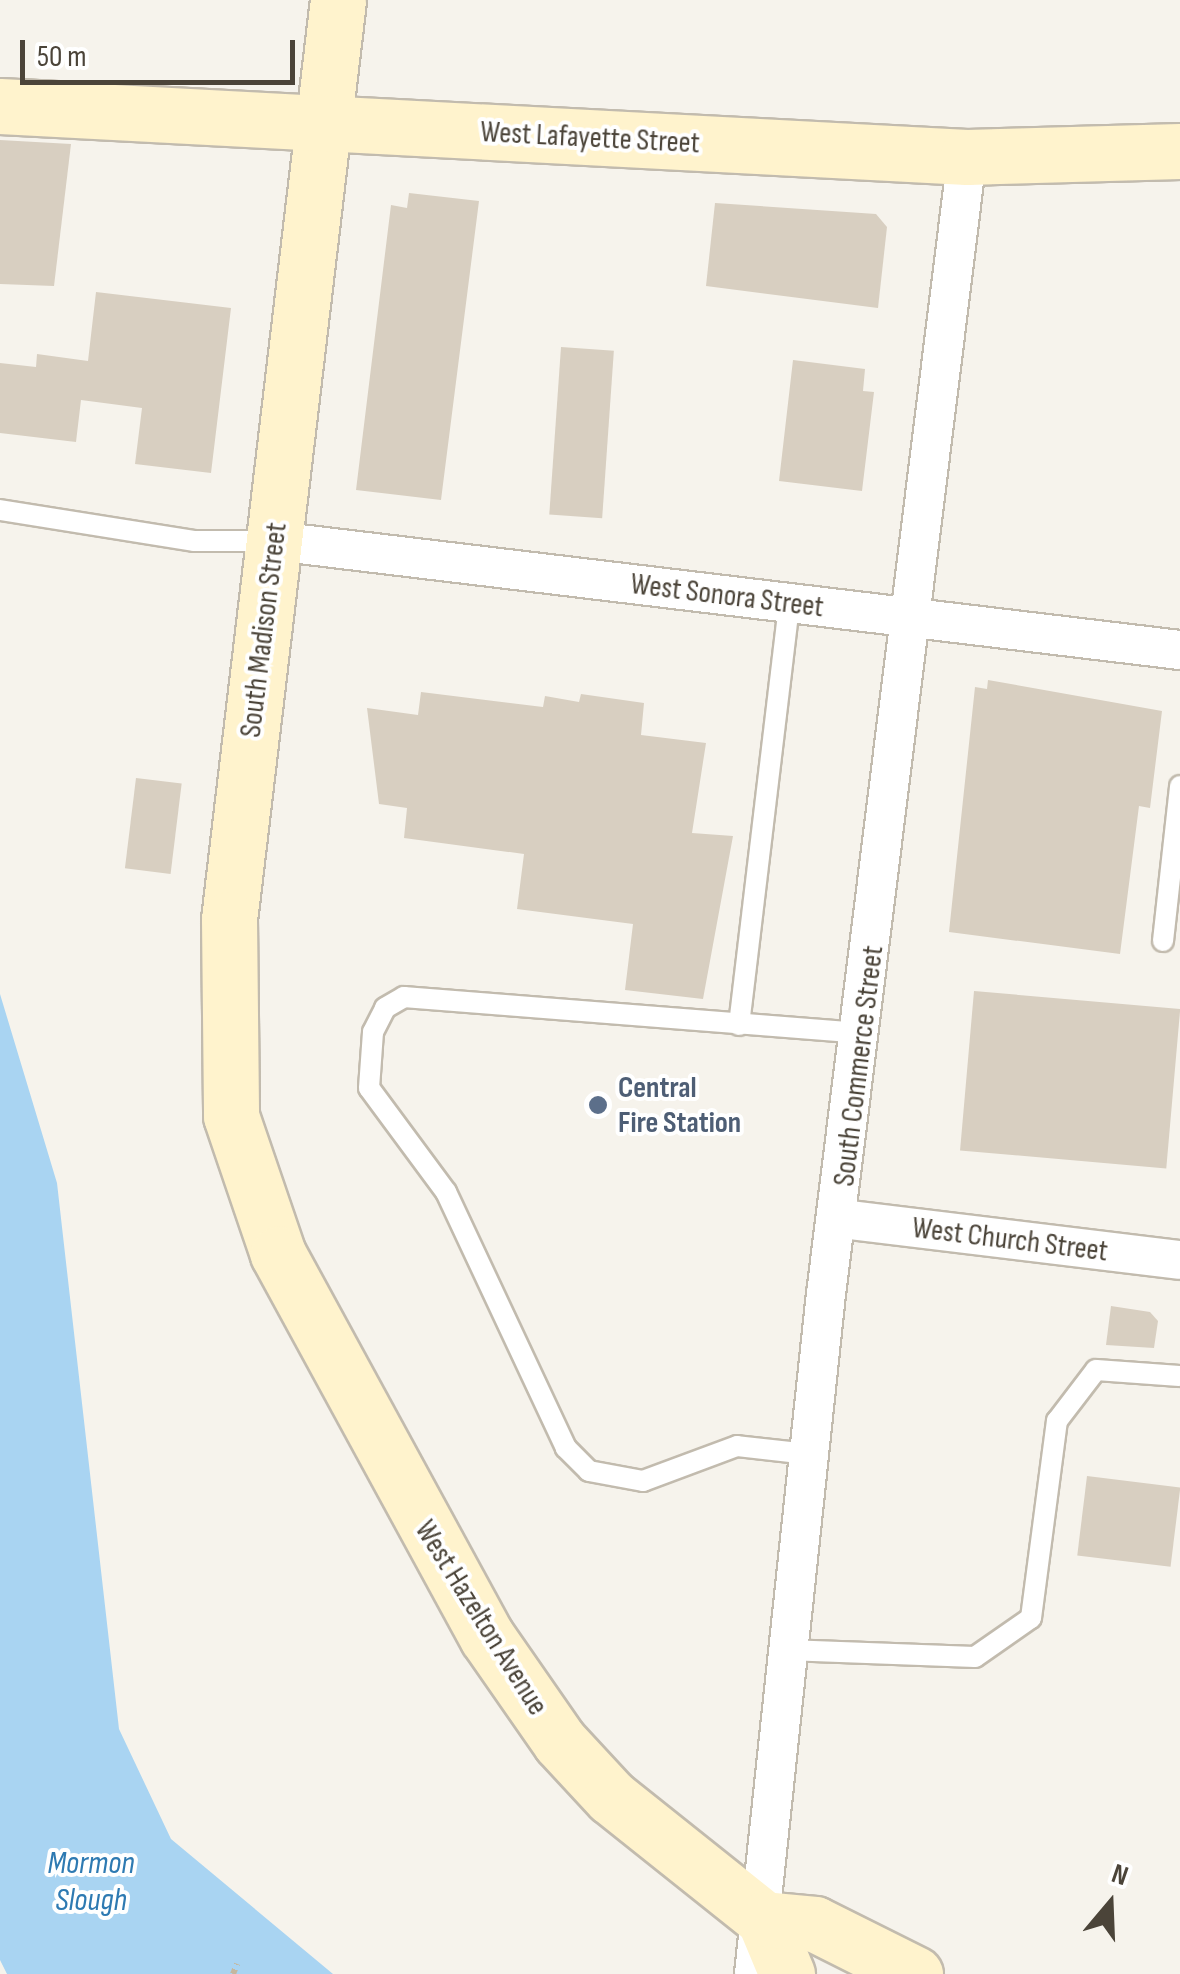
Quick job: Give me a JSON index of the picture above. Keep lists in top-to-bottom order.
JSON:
{
  "streets": {
    "main road": ["West Lafayette Street", "South Madison Street", "West Hazelton Avenue"],
    "street": ["West Sonora Street", "South Commerce Street", "West Church Street"]
  },
  "crossings": [
    ["West Lafayette Street", "South Madison Street"],
    ["West Lafayette Street", "South Commerce Street"],
    ["West Sonora Street", "South Madison Street"],
    ["West Sonora Street", "South Commerce Street"],
    ["South Madison Street", "West Hazelton Avenue"],
    ["South Commerce Street", "West Church Street"],
    ["South Commerce Street", "West Hazelton Avenue"]
  ],
  "water": ["Mormon Slough"],
  "places": ["Central Fire Station"],
  "scale_bar": "50 m",
  "north": "top"
}
